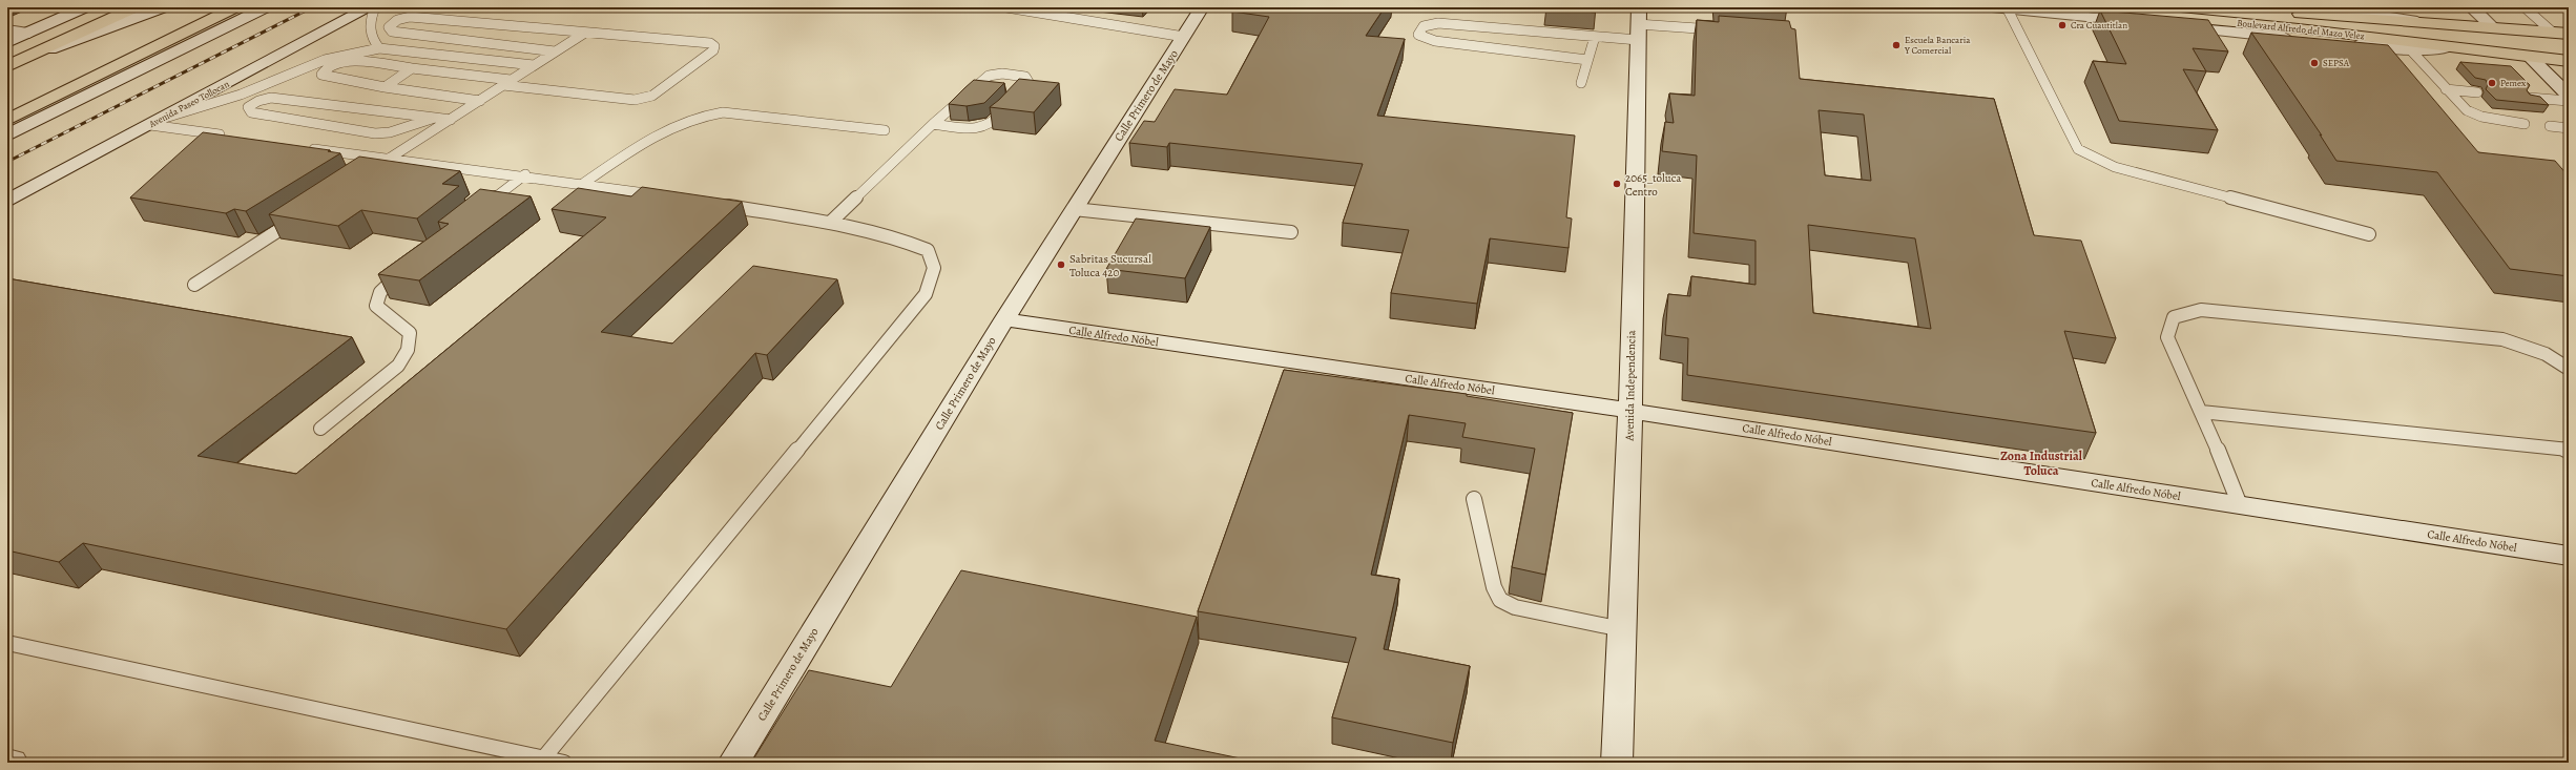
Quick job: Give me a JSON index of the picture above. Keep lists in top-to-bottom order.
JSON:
{
  "streets": {
    "main road": [
      "Boulevard Alfredo del Mazo Velez",
      "Calle Primero de Mayo",
      "Avenida Paseo Tollocan",
      "Calle Alfredo Nóbel",
      "Avenida Independencia"
    ]
  },
  "crossings": [
    ["Calle Primero de Mayo", "Calle Alfredo Nóbel"],
    ["Calle Alfredo Nóbel", "Avenida Independencia"]
  ],
  "districts": ["Zona Industrial Toluca"],
  "places": [
    "Cra Cuautitlan",
    "Escuela Bancaria Y Comercial",
    "SEPSA",
    "Pemex",
    "2065_toluca Centro",
    "Sabritas Sucursal Toluca 420"
  ]
}
